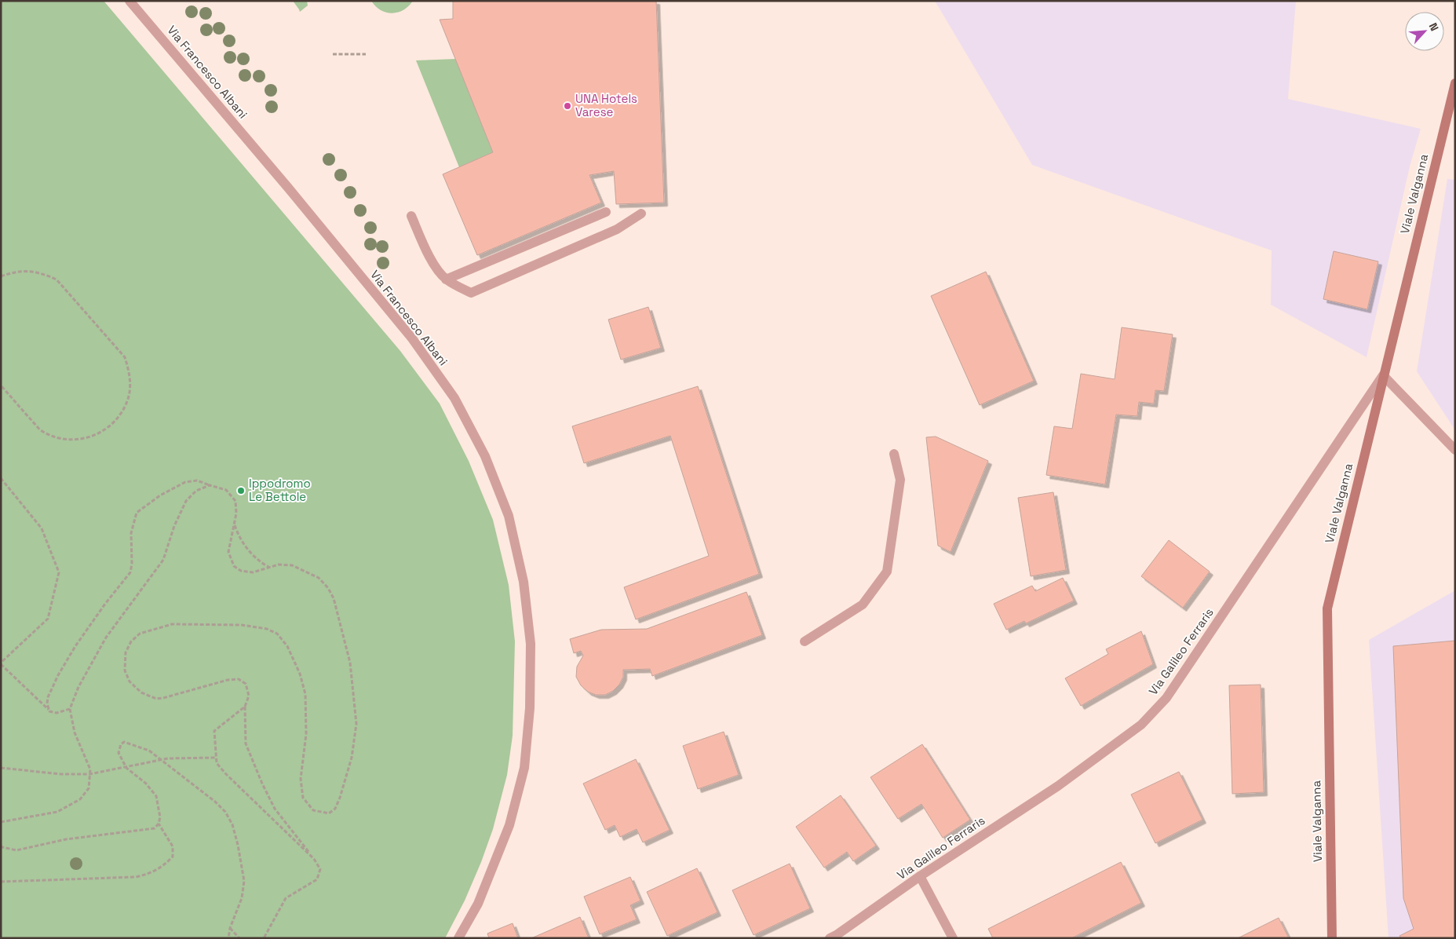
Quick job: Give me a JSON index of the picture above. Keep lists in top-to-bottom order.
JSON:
{
  "streets": {
    "main road": ["Viale Valganna"],
    "street": ["Via Francesco Albani", "Via Galileo Ferraris"]
  },
  "crossings": [
    ["Viale Valganna", "Via Galileo Ferraris"]
  ],
  "places": ["UNA Hotels Varese", "Ippodromo Le Bettole"],
  "north": "top right"
}
